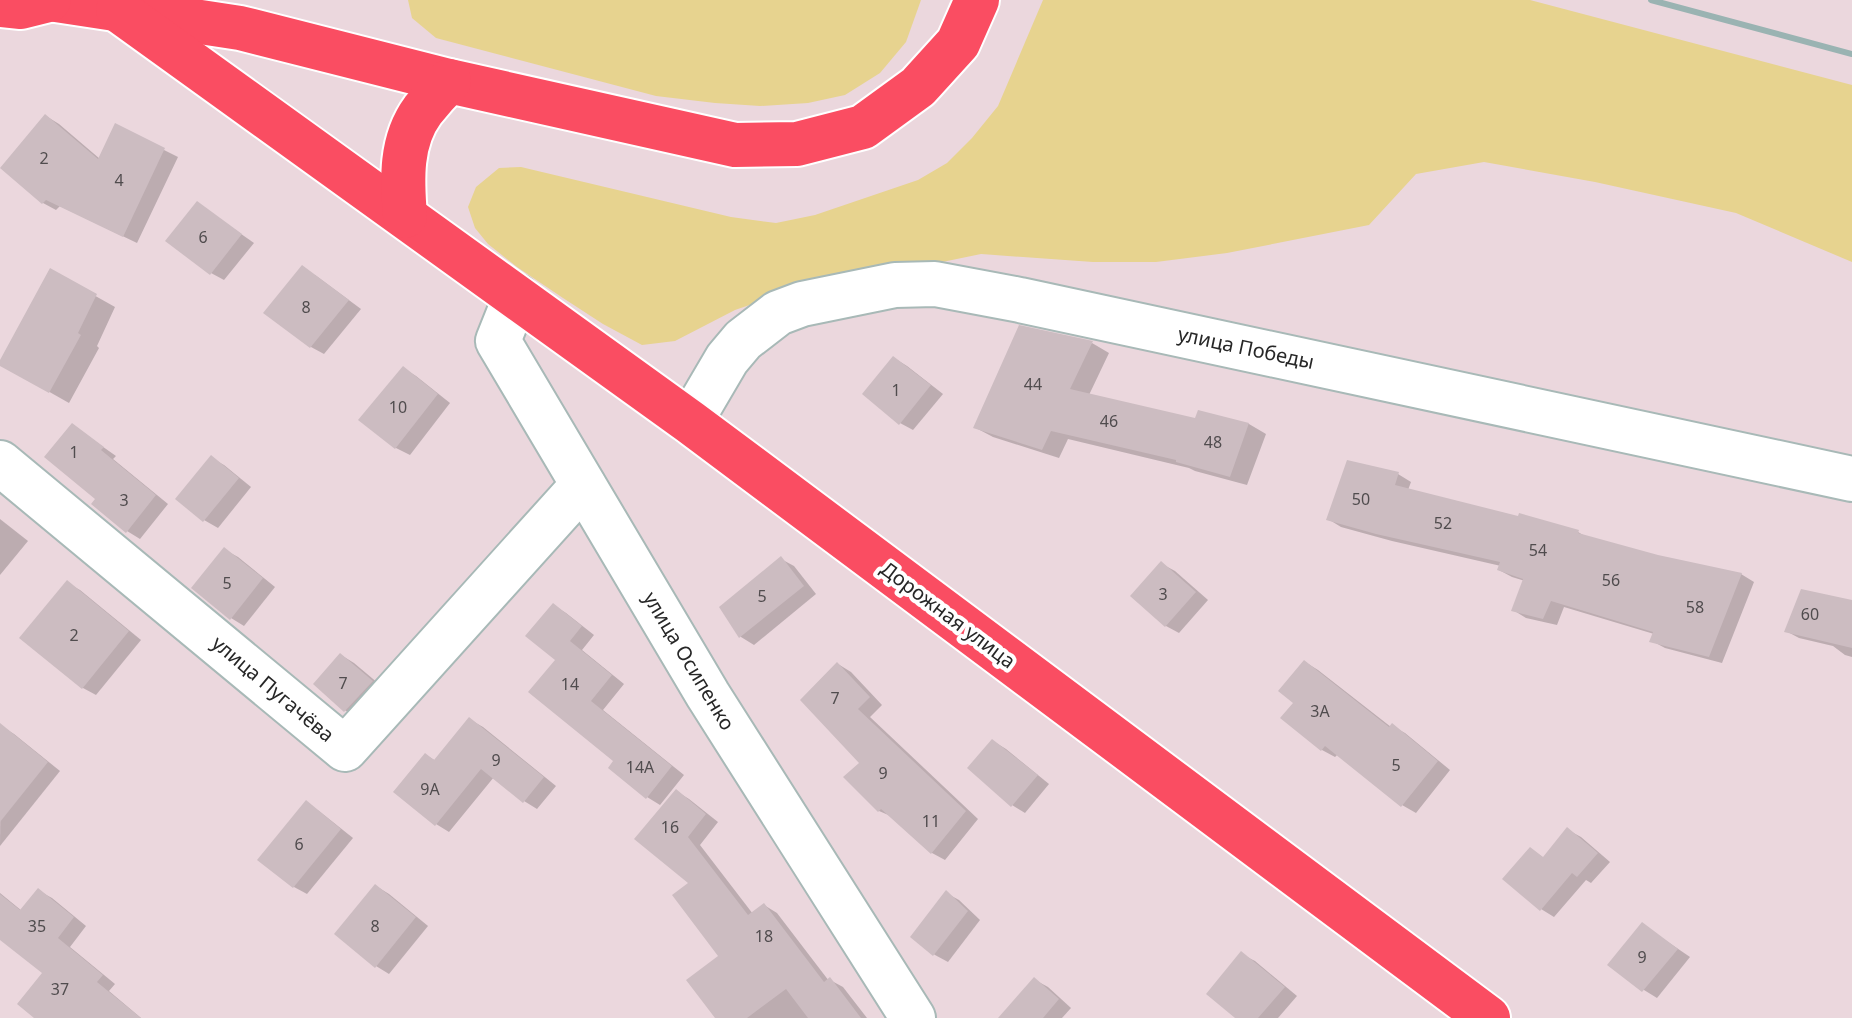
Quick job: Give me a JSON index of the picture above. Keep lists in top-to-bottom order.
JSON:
{
  "streets": {
    "main road": ["Дорожная улица"],
    "street": ["улица Победы", "улица Осипенко", "улица Пугачёва"]
  },
  "crossings": [
    ["улица Победы", "Дорожная улица"],
    ["Дорожная улица", "улица Осипенко"],
    ["улица Осипенко", "улица Пугачёва"]
  ],
  "house_numbers": [
    "2",
    "4",
    "6",
    "8",
    "44",
    "1",
    "10",
    "46",
    "48",
    "1",
    "50",
    "3",
    "52",
    "54",
    "56",
    "5",
    "3",
    "5",
    "58",
    "60",
    "2",
    "7",
    "14",
    "7",
    "3А",
    "9",
    "5",
    "14А",
    "9",
    "9А",
    "11",
    "16",
    "6",
    "35",
    "8",
    "18",
    "9",
    "37"
  ]
}
